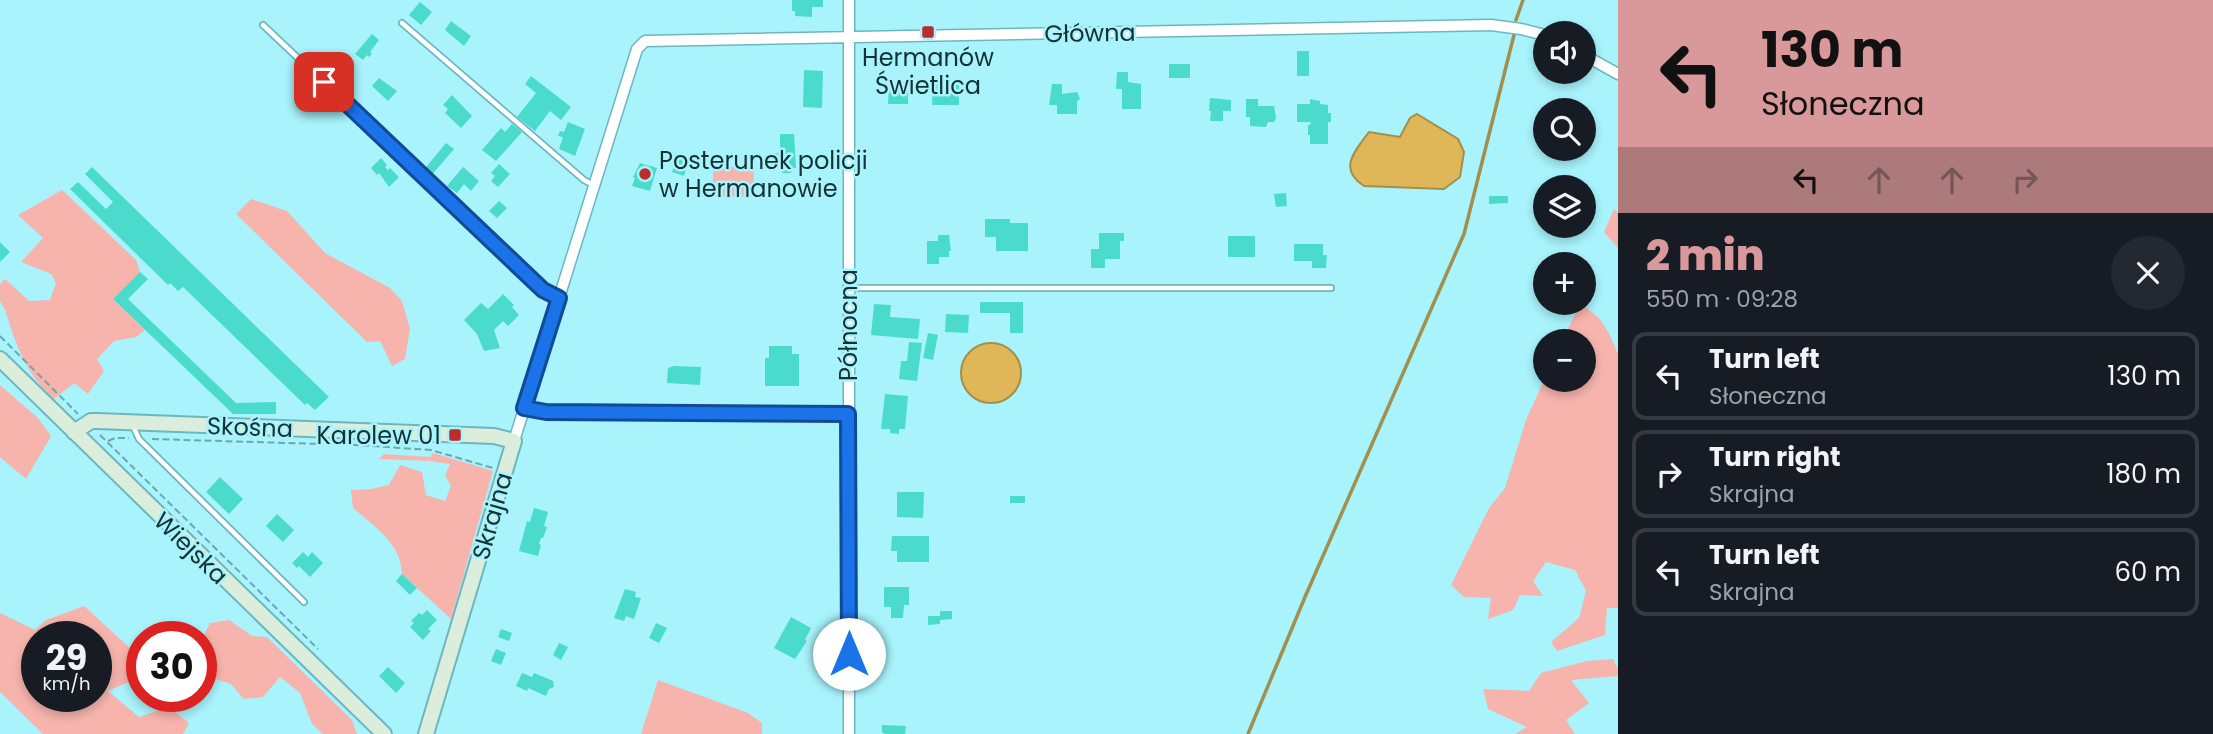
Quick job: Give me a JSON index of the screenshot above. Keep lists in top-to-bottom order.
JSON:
{
  "streets": {
    "street": [
      "Główna",
      "Północna",
      "Skośna",
      "Skrajna",
      "Wiejska"
    ]
  },
  "crossings": [
    ["Główna", "Północna"],
    ["Główna", "Skrajna"],
    ["Skośna", "Skrajna"]
  ],
  "places": {
    "transit": ["Hermanów Świetlica", "Karolew 01"],
    "other": ["Posterunek policji w Hermanowie"]
  },
  "page": {
    "turn": ["130 m", "Słoneczna"],
    "map_buttons": ["+", "−"],
    "heading": ["2 min", "550 m · 09:28"],
    "list": [
      {
        "name": "Turn left",
        "note": "Słoneczna",
        "value": "130 m"
      },
      {
        "name": "Turn right",
        "note": "Skrajna",
        "value": "180 m"
      },
      {
        "name": "Turn left",
        "note": "Skrajna",
        "value": "60 m"
      }
    ],
    "speed": "29 km/h",
    "limit": "30"
  }
}
